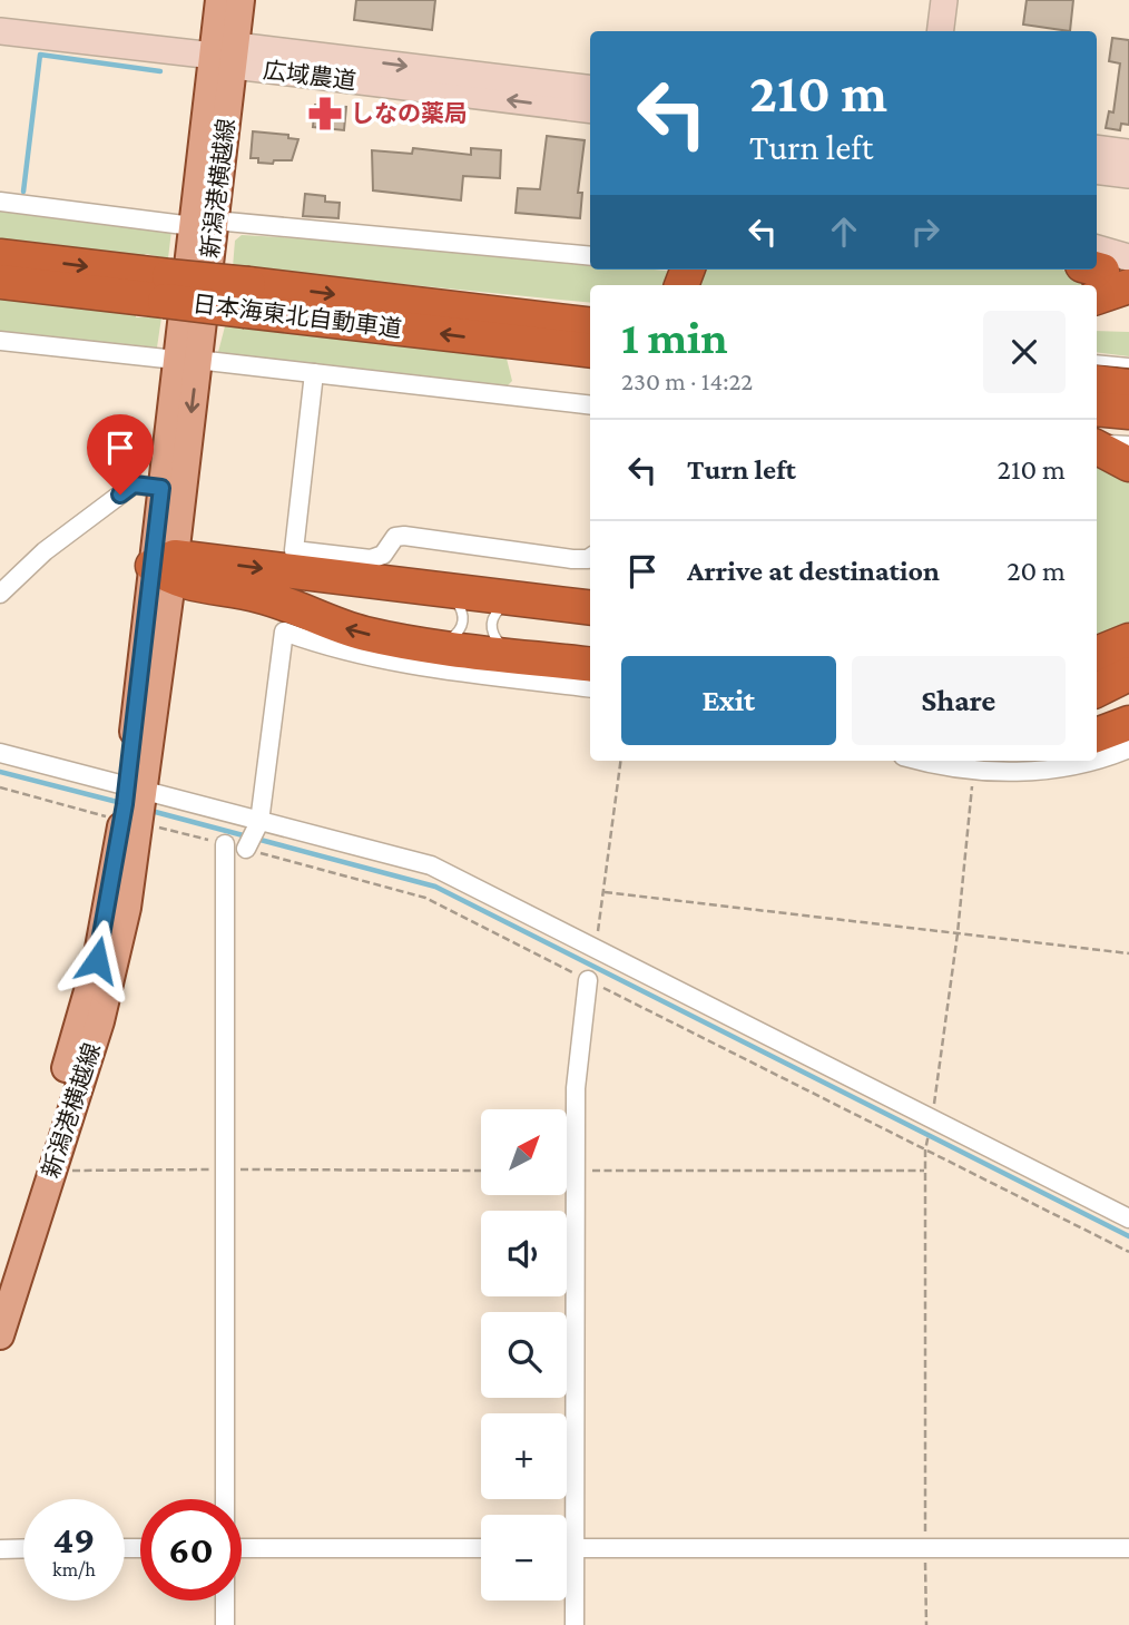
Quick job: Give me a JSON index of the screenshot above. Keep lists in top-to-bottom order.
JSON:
{
  "streets": {
    "highway": ["日本海東北自動車道"],
    "main road": ["新潟港横越線"],
    "street": ["広域農道"]
  },
  "crossings": [
    ["広域農道", "新潟港横越線"]
  ],
  "places": {
    "pharmacy": ["しなの薬局"]
  },
  "north": "top right",
  "page": {
    "turn": ["210 m", "Turn left"],
    "heading": ["1 min", "230 m · 14:22"],
    "list": [
      {
        "name": "Turn left",
        "value": "210 m"
      },
      {
        "name": "Arrive at destination",
        "value": "20 m"
      }
    ],
    "buttons": ["Exit", "Share"],
    "map_buttons": ["+", "−"],
    "speed": "49 km/h",
    "limit": "60"
  }
}
